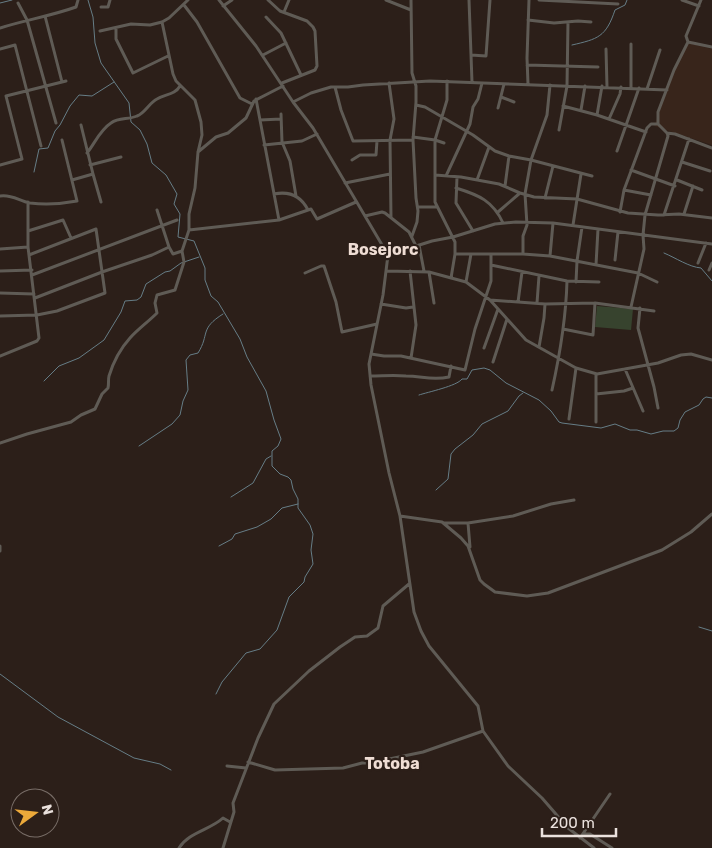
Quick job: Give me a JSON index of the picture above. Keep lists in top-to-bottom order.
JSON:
{
  "districts": ["Bosejorc", "Totoba"],
  "scale_bar": "200 m",
  "north": "right"
}
